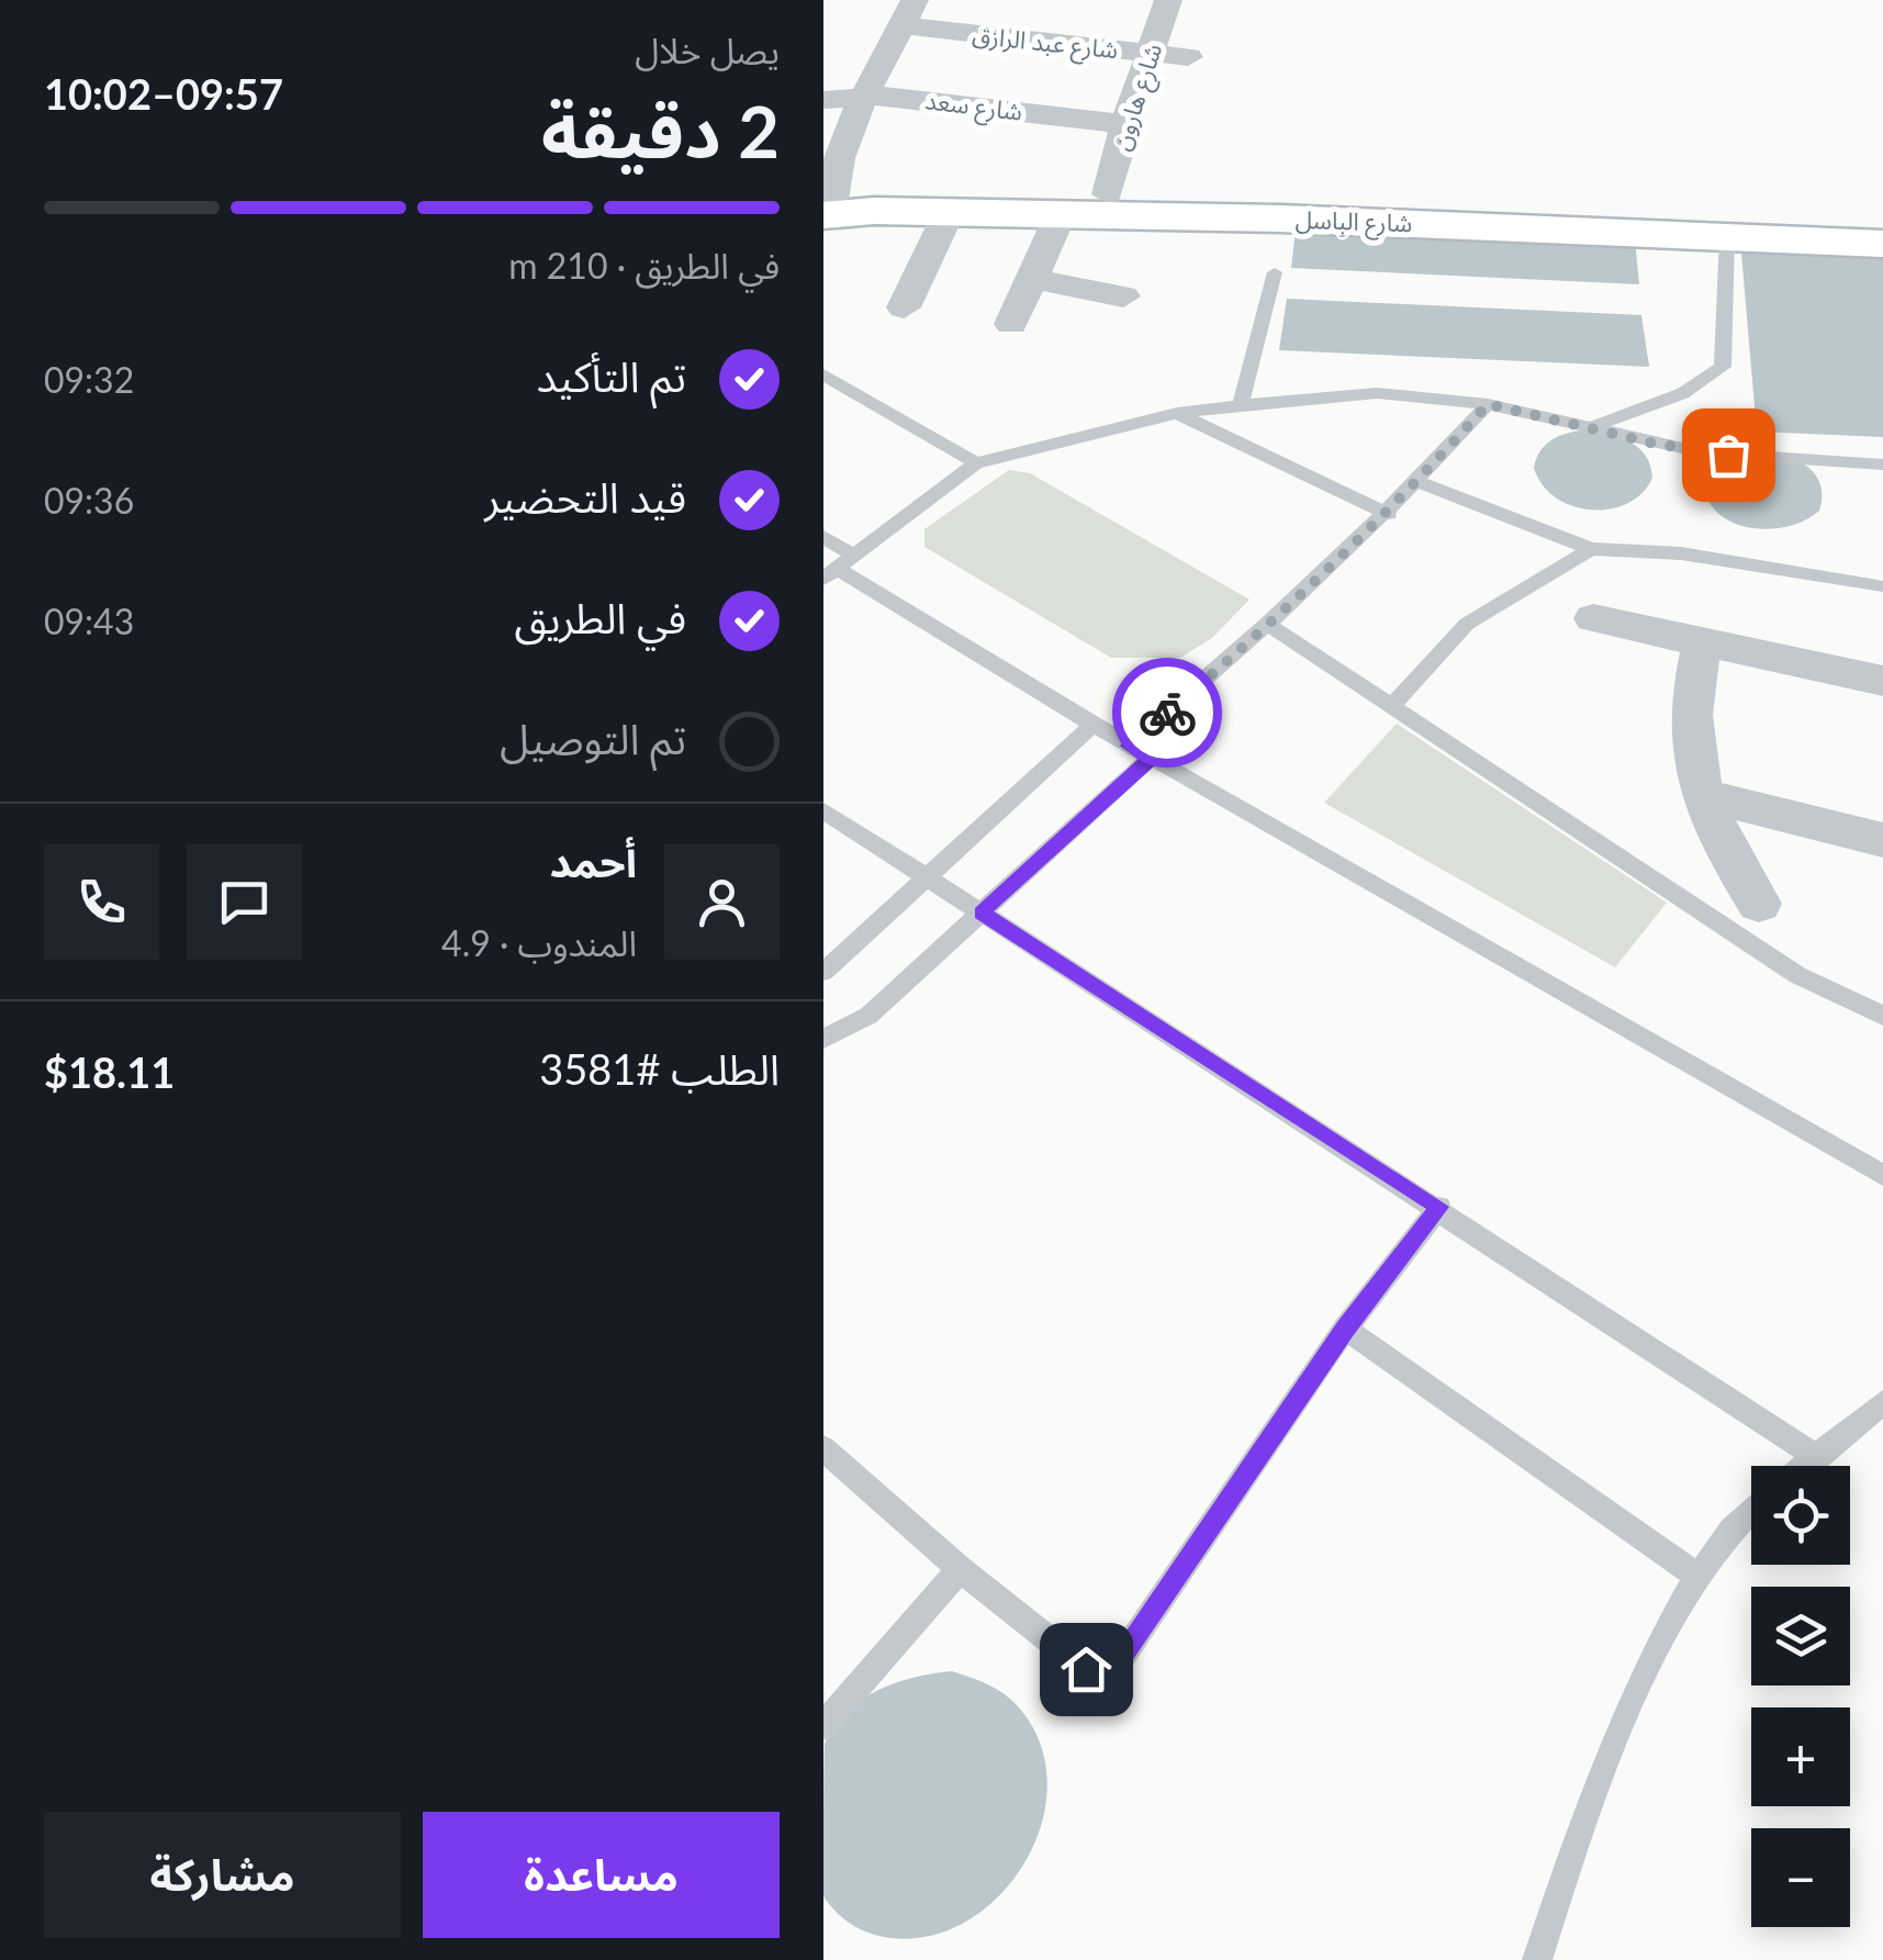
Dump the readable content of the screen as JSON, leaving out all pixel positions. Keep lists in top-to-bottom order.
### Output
{
  "streets": {
    "main road": ["شارع الباسل"],
    "street": ["شارع عبد الرازق", "شارع هارون", "شارع سعد"]
  },
  "crossings": [
    ["شارع عبد الرازق", "شارع هارون"],
    ["شارع هارون", "شارع سعد"],
    ["شارع هارون", "شارع الباسل"]
  ],
  "page": {
    "heading": ["2 دقيقة", "يصل خلال", "09:57–10:02"],
    "panel": [
      "أحمد",
      "المندوب · 4.9",
      "الطلب #3581",
      "$18.11"
    ],
    "bar": "في الطريق · 210 m",
    "list": [
      ["تم التأكيد", "09:32"],
      ["قيد التحضير", "09:36"],
      ["في الطريق", "09:43"],
      "تم التوصيل"
    ],
    "map_buttons": ["+", "−"],
    "buttons": ["مساعدة", "مشاركة"]
  }
}
